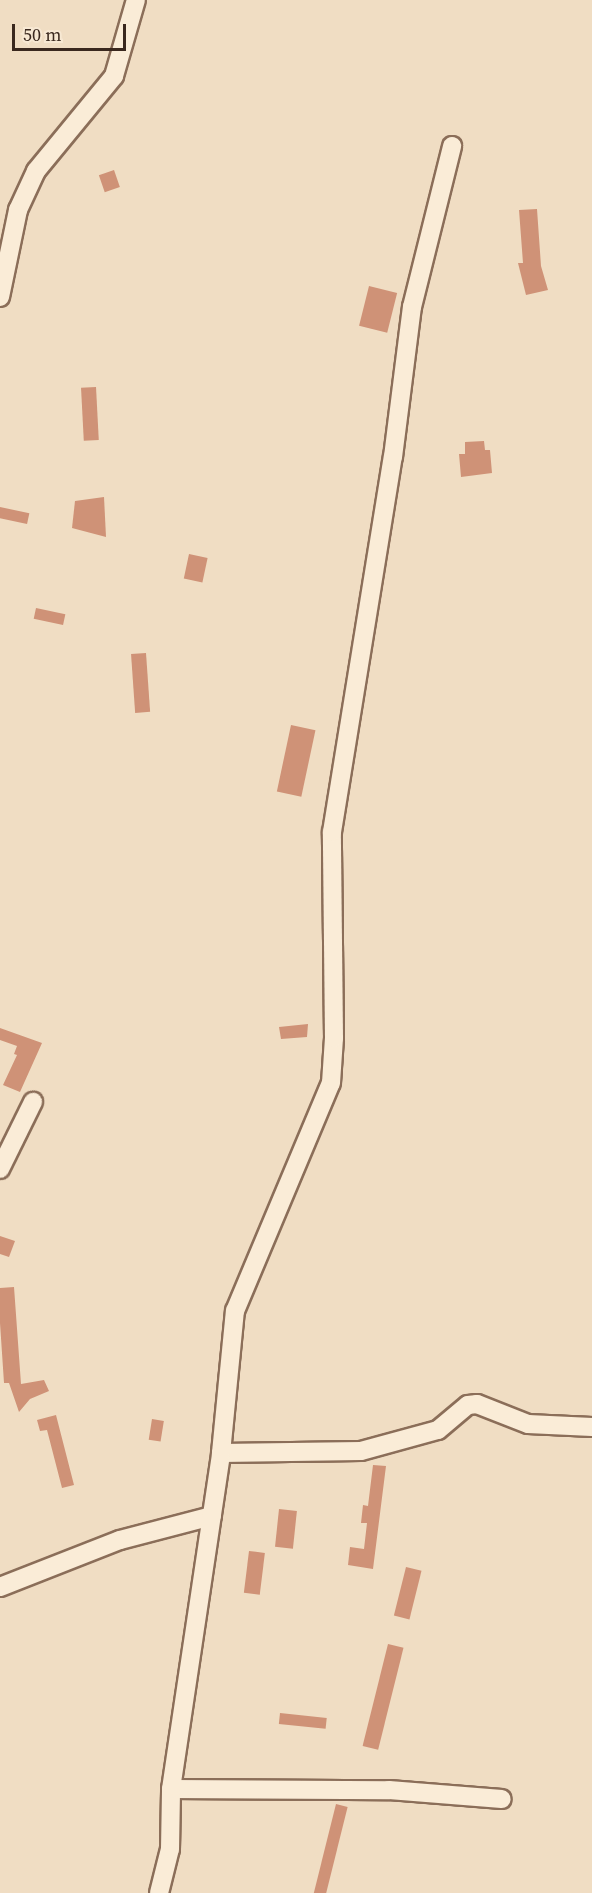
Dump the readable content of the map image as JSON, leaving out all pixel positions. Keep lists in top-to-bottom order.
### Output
{
  "scale_bar": "50 m"
}
